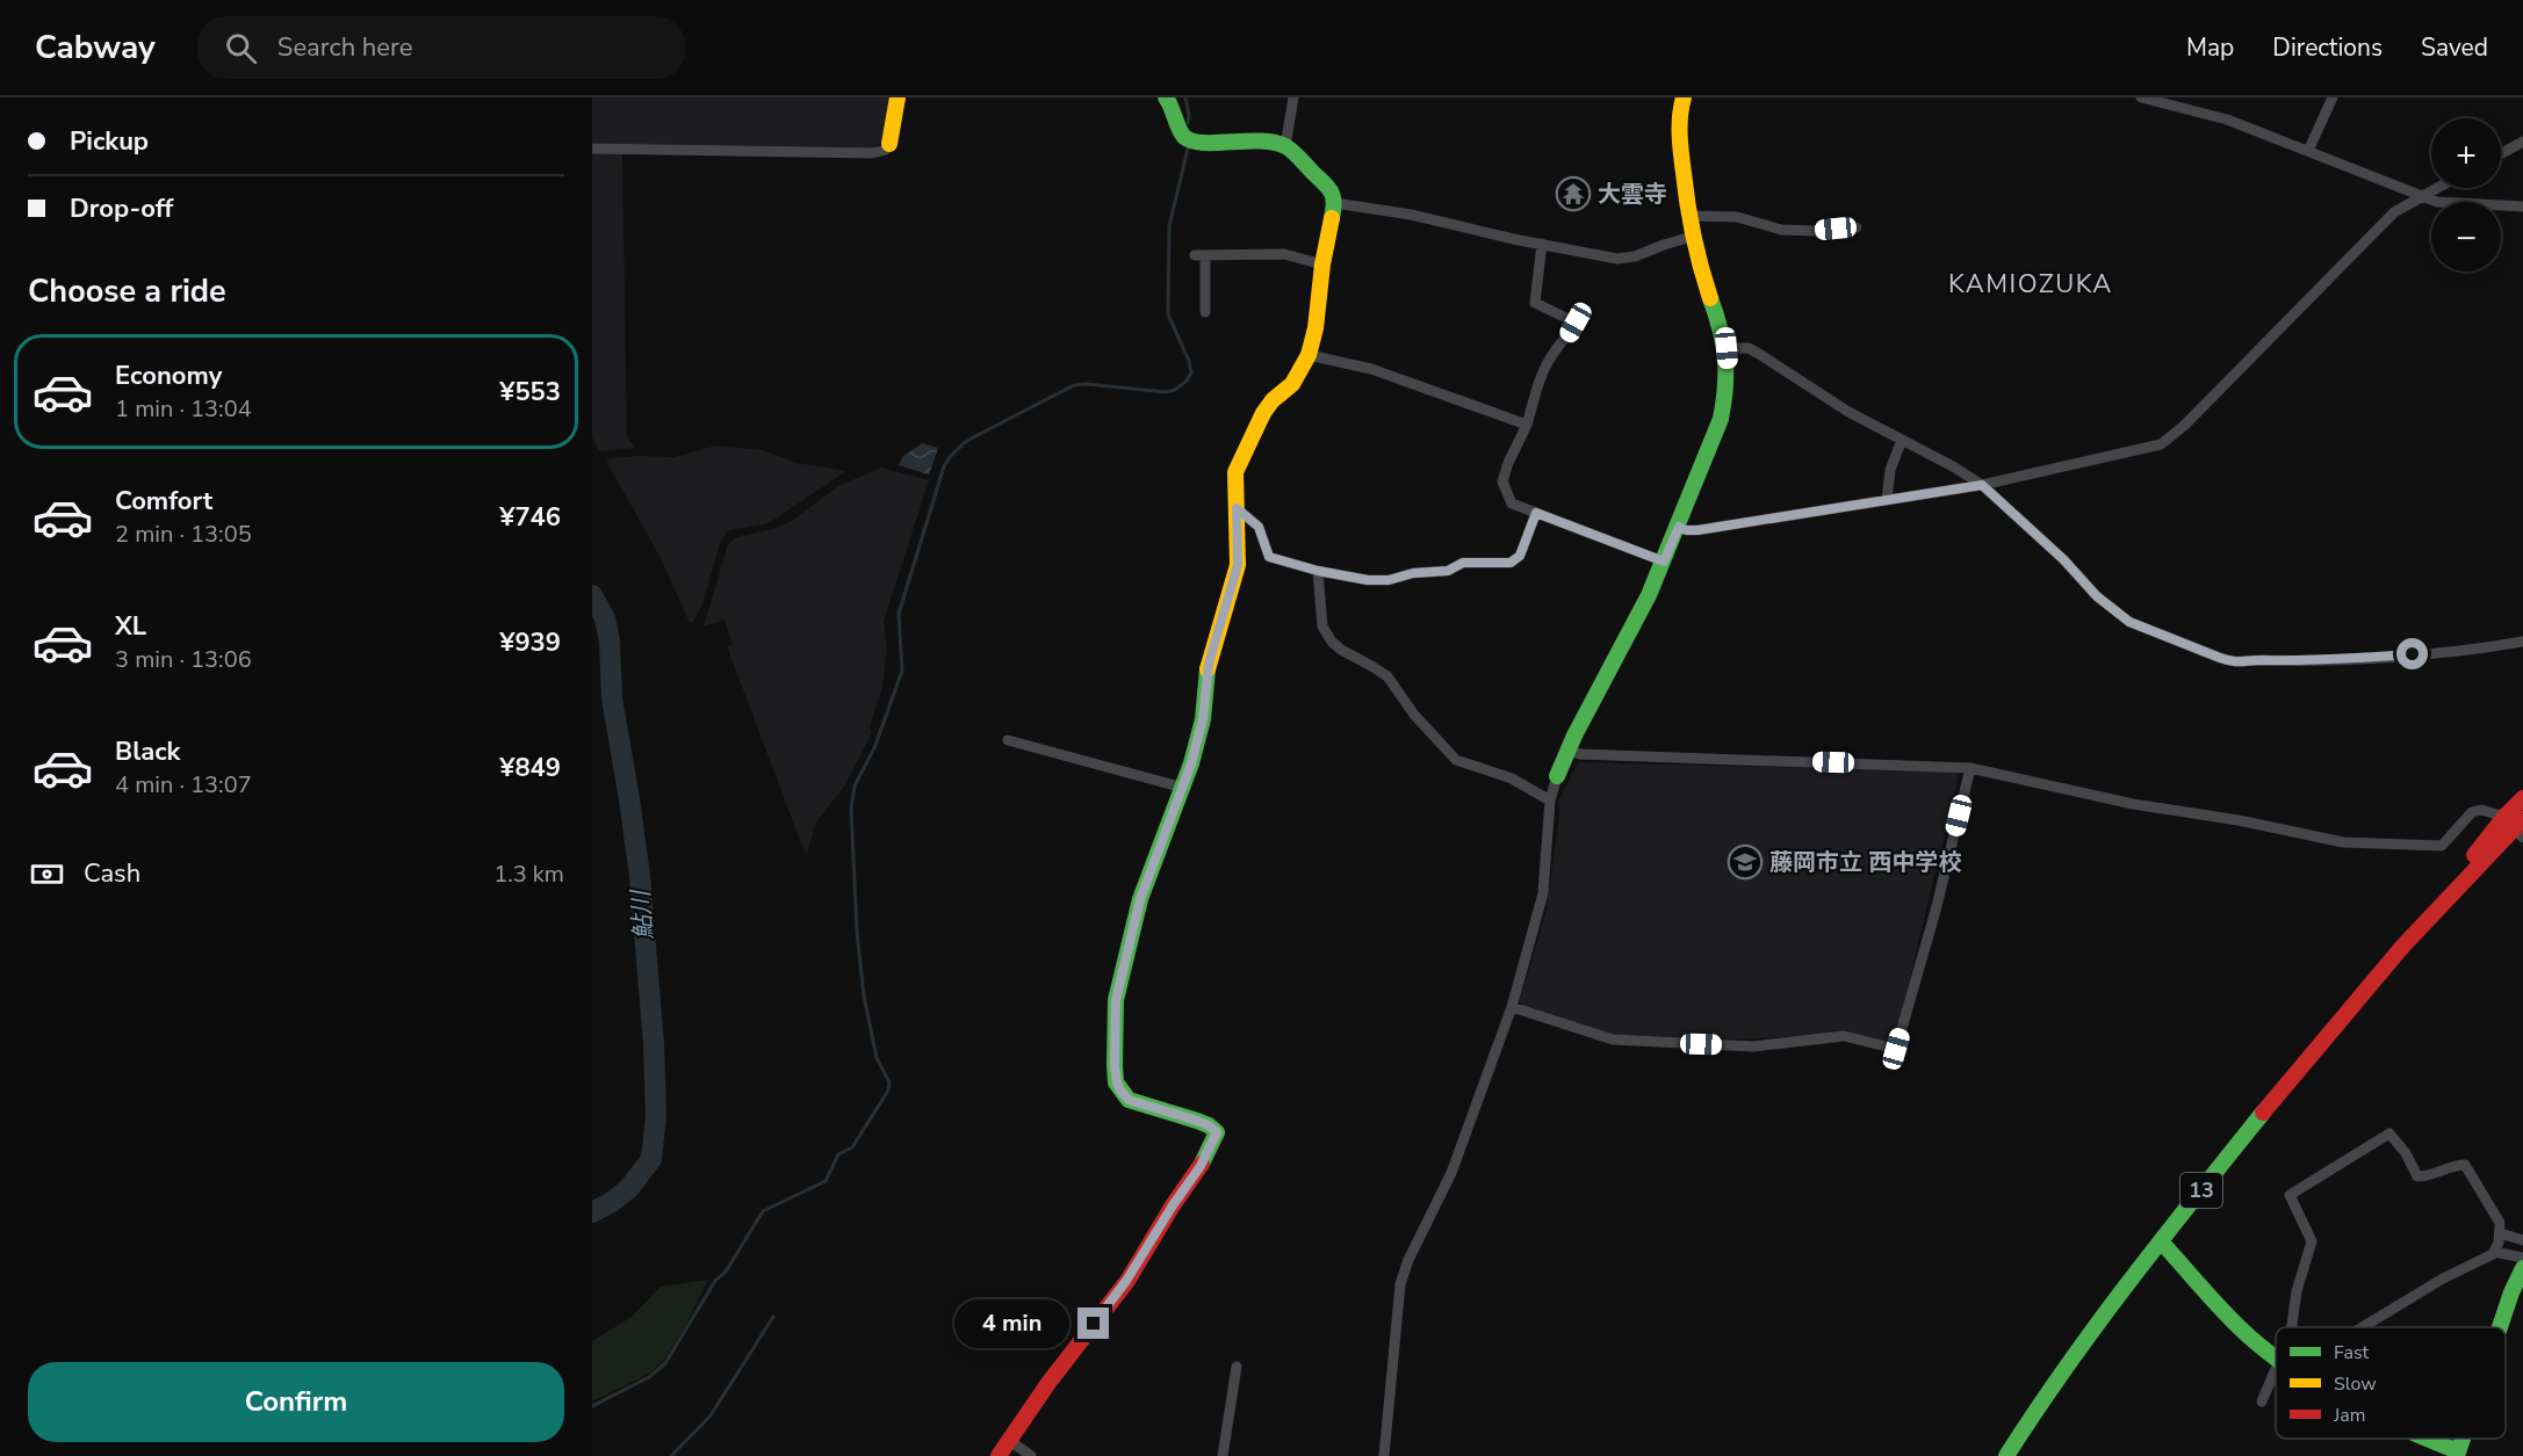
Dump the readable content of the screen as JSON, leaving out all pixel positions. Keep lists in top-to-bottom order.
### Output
{
  "streets": {
    "street": ["13"]
  },
  "districts": ["KAMIOZUKA"],
  "water": ["鮎川"],
  "places": {
    "temple": ["大雲寺"],
    "school or university": ["藤岡市立 西中学校"]
  },
  "legend": ["Fast", "Slow", "Jam"],
  "page": {
    "header": "Cabway",
    "search": "Search here",
    "nav": ["Map", "Directions", "Saved"],
    "banner": ["Pickup", "Drop-off"],
    "map_buttons": ["+", "−"],
    "heading": "Choose a ride",
    "list": [
      {
        "name": "Economy",
        "note": "1 min · 13:04",
        "value": "¥553"
      },
      {
        "name": "Comfort",
        "note": "2 min · 13:05",
        "value": "¥746"
      },
      {
        "name": "XL",
        "note": "3 min · 13:06",
        "value": "¥939"
      },
      {
        "name": "Black",
        "note": "4 min · 13:07",
        "value": "¥849"
      }
    ],
    "pay": ["Cash", "1.3 km"],
    "bubble": "4 min",
    "buttons": "Confirm"
  }
}
